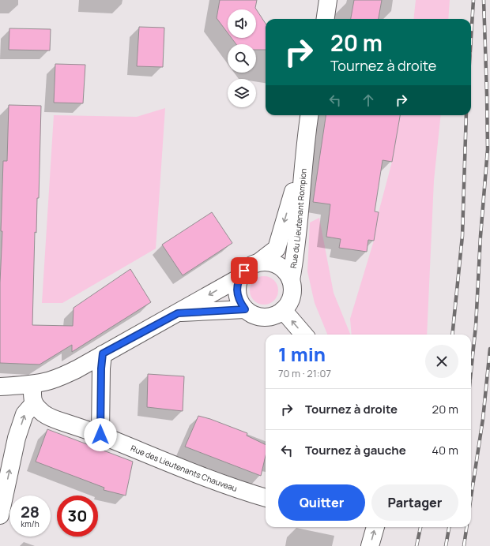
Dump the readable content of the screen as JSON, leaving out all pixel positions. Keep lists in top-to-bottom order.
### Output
{
  "streets": {
    "street": ["Rue du Lieutenant Rompion", "Rue des Lieutenants Chauveau"]
  },
  "page": {
    "turn": ["20 m", "Tournez à droite"],
    "heading": ["1 min", "70 m · 21:07"],
    "list": [
      {
        "name": "Tournez à droite",
        "value": "20 m"
      },
      {
        "name": "Tournez à gauche",
        "value": "40 m"
      }
    ],
    "buttons": ["Quitter", "Partager"],
    "speed": "28 km/h",
    "limit": "30"
  }
}
